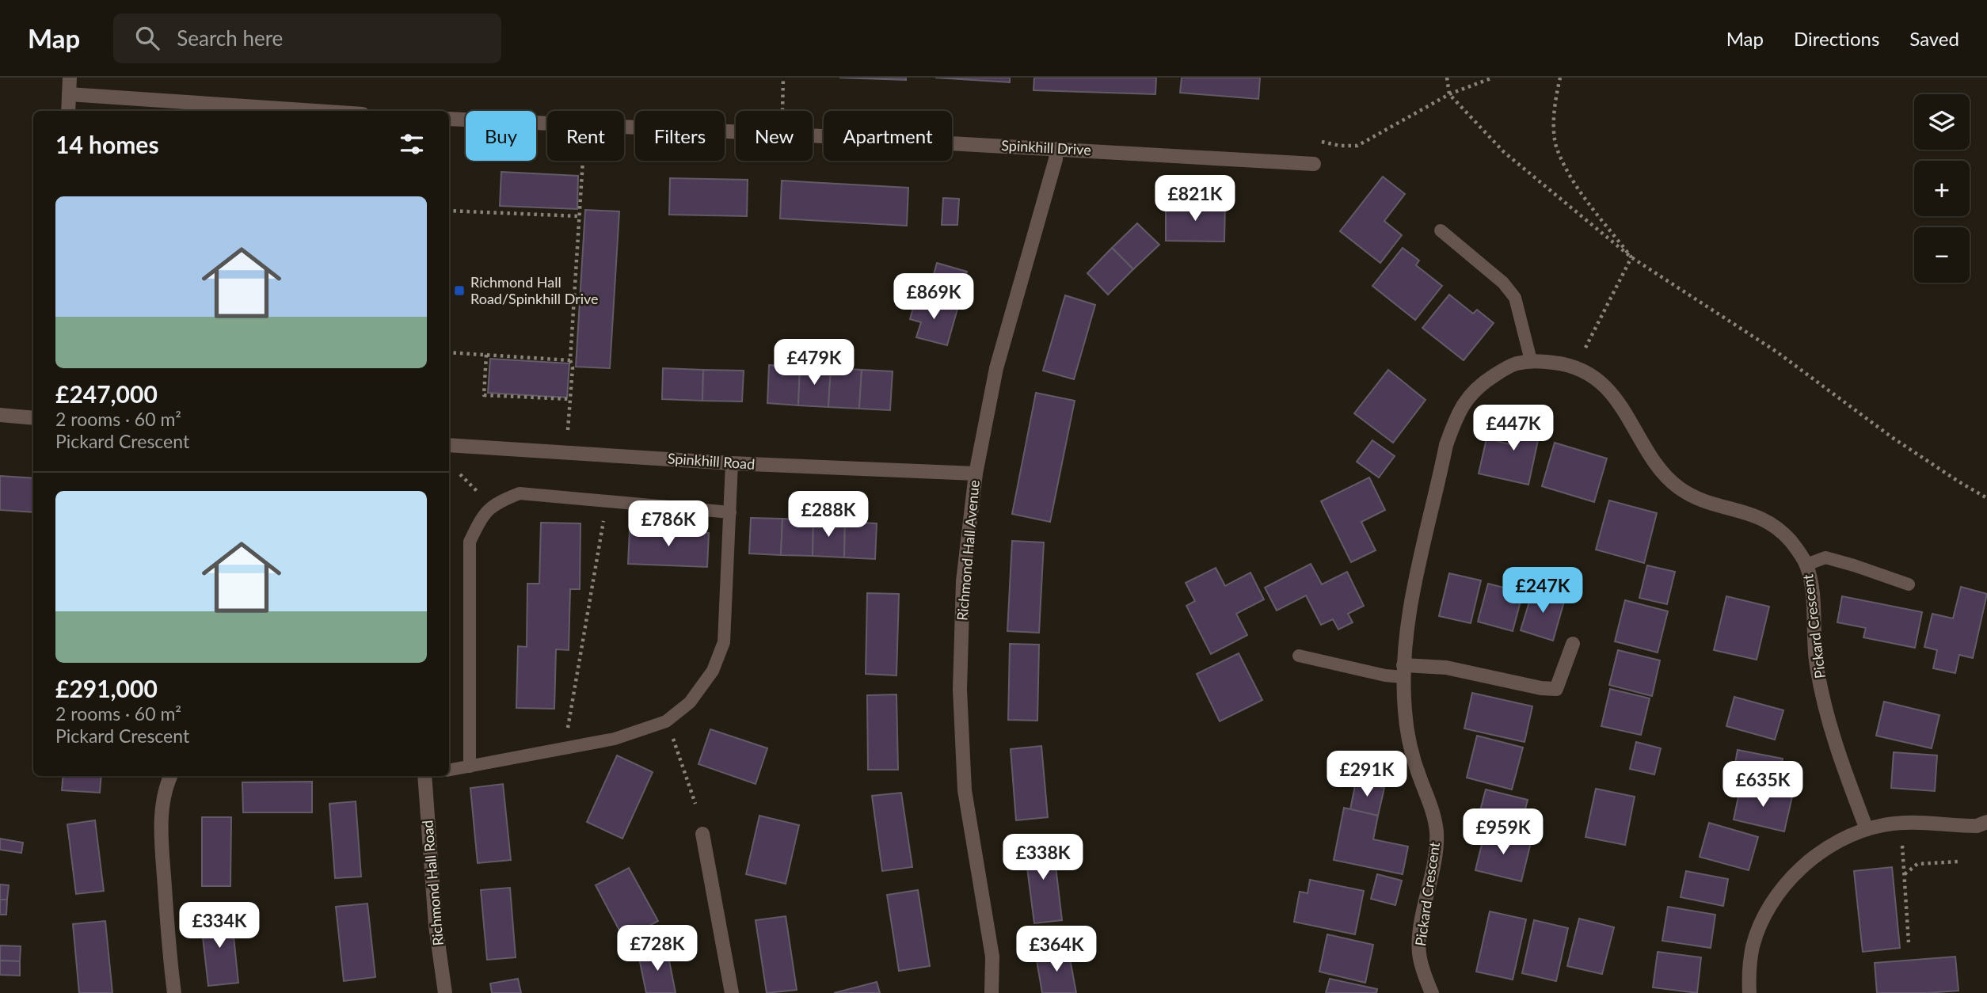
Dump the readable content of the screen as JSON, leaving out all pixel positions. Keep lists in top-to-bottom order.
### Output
{
  "streets": {
    "street": [
      "Spinkhill Drive",
      "Spinkhill Road",
      "Richmond Hall Avenue",
      "Pickard Crescent",
      "Richmond Hall Road"
    ]
  },
  "crossings": [
    ["Spinkhill Drive", "Richmond Hall Avenue"],
    ["Spinkhill Road", "Richmond Hall Avenue"]
  ],
  "places": {
    "transit": ["Richmond Hall Road/Spinkhill Drive"]
  },
  "page": {
    "header": "Map",
    "search": "Search here",
    "nav": ["Map", "Directions", "Saved"],
    "map_buttons": ["+", "−"],
    "chip": [
      "Buy",
      "Rent",
      "Filters",
      "New",
      "Apartment"
    ],
    "heading": "14 homes",
    "price": [
      "£821K",
      "£869K",
      "£479K",
      "£447K",
      "£288K",
      "£786K",
      "£247K",
      "£291K",
      "£635K",
      "£959K",
      "£338K",
      "£334K",
      "£728K",
      "£364K"
    ],
    "list": [
      {
        "name": "£247,000",
        "note": "2 rooms · 60 m² · Pickard Crescent"
      },
      {
        "name": "£291,000",
        "note": "2 rooms · 60 m² · Pickard Crescent"
      }
    ]
  }
}
